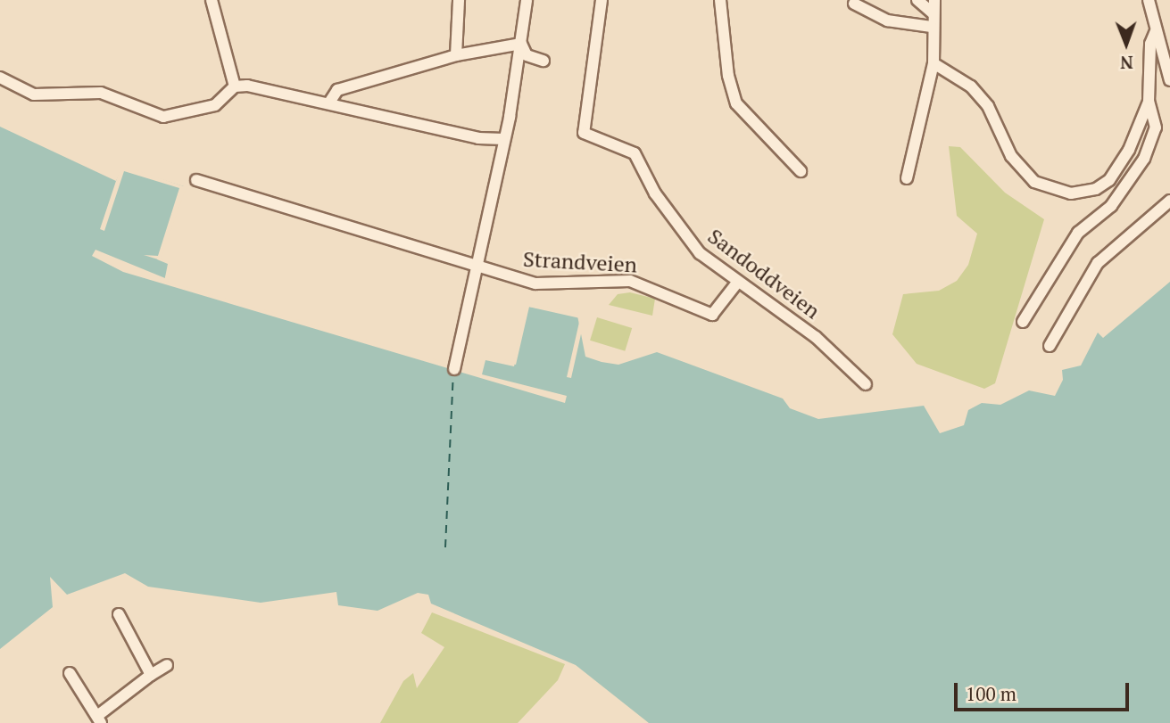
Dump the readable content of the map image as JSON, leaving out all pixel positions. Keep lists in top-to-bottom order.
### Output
{
  "streets": {
    "street": ["Strandveien", "Sandoddveien"]
  },
  "crossings": [
    ["Strandveien", "Sandoddveien"]
  ],
  "scale_bar": "100 m",
  "north": "bottom"
}
